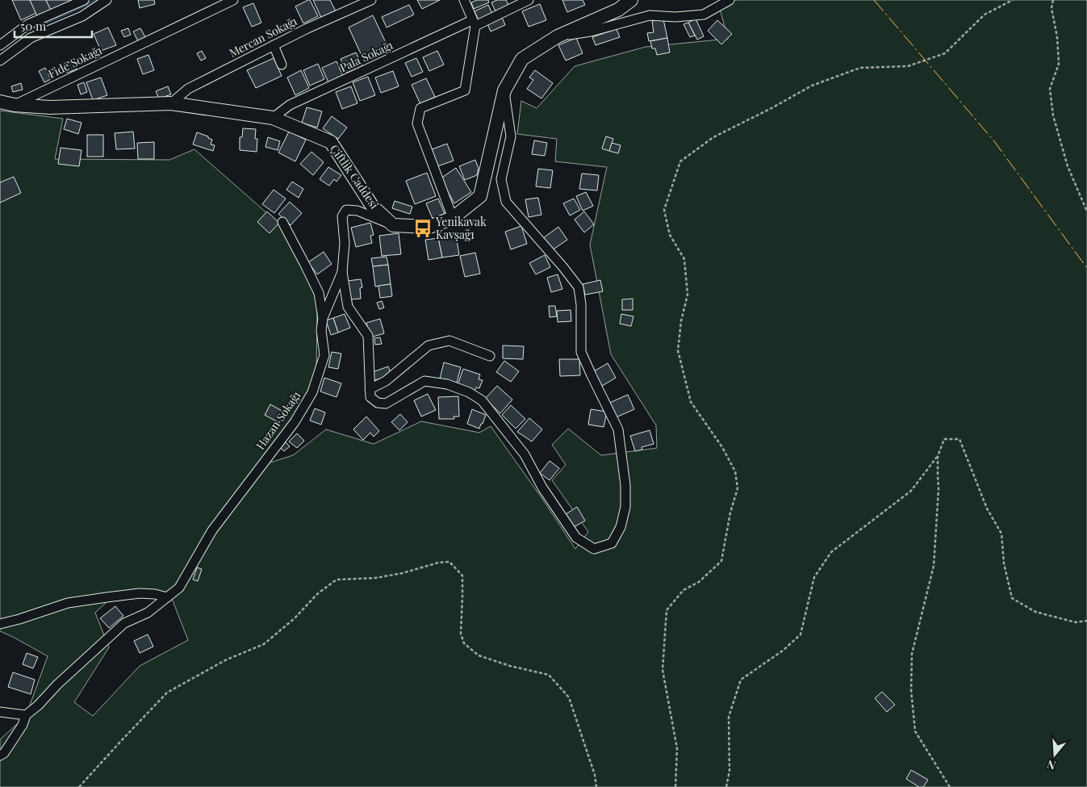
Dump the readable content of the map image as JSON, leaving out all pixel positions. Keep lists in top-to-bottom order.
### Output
{
  "streets": {
    "street": [
      "Mercan Sokağı",
      "Pala Sokağı",
      "Fide Sokağı",
      "Çiftlik Caddesi",
      "Hazan Sokağı"
    ]
  },
  "crossings": [
    ["Mercan Sokağı", "Çiftlik Caddesi"],
    ["Pala Sokağı", "Çiftlik Caddesi"],
    ["Fide Sokağı", "Çiftlik Caddesi"],
    ["Çiftlik Caddesi", "Hazan Sokağı"]
  ],
  "places": {
    "bus stop": ["Yenikavak Kavşağı"]
  },
  "scale_bar": "50 m",
  "north": "bottom"
}
